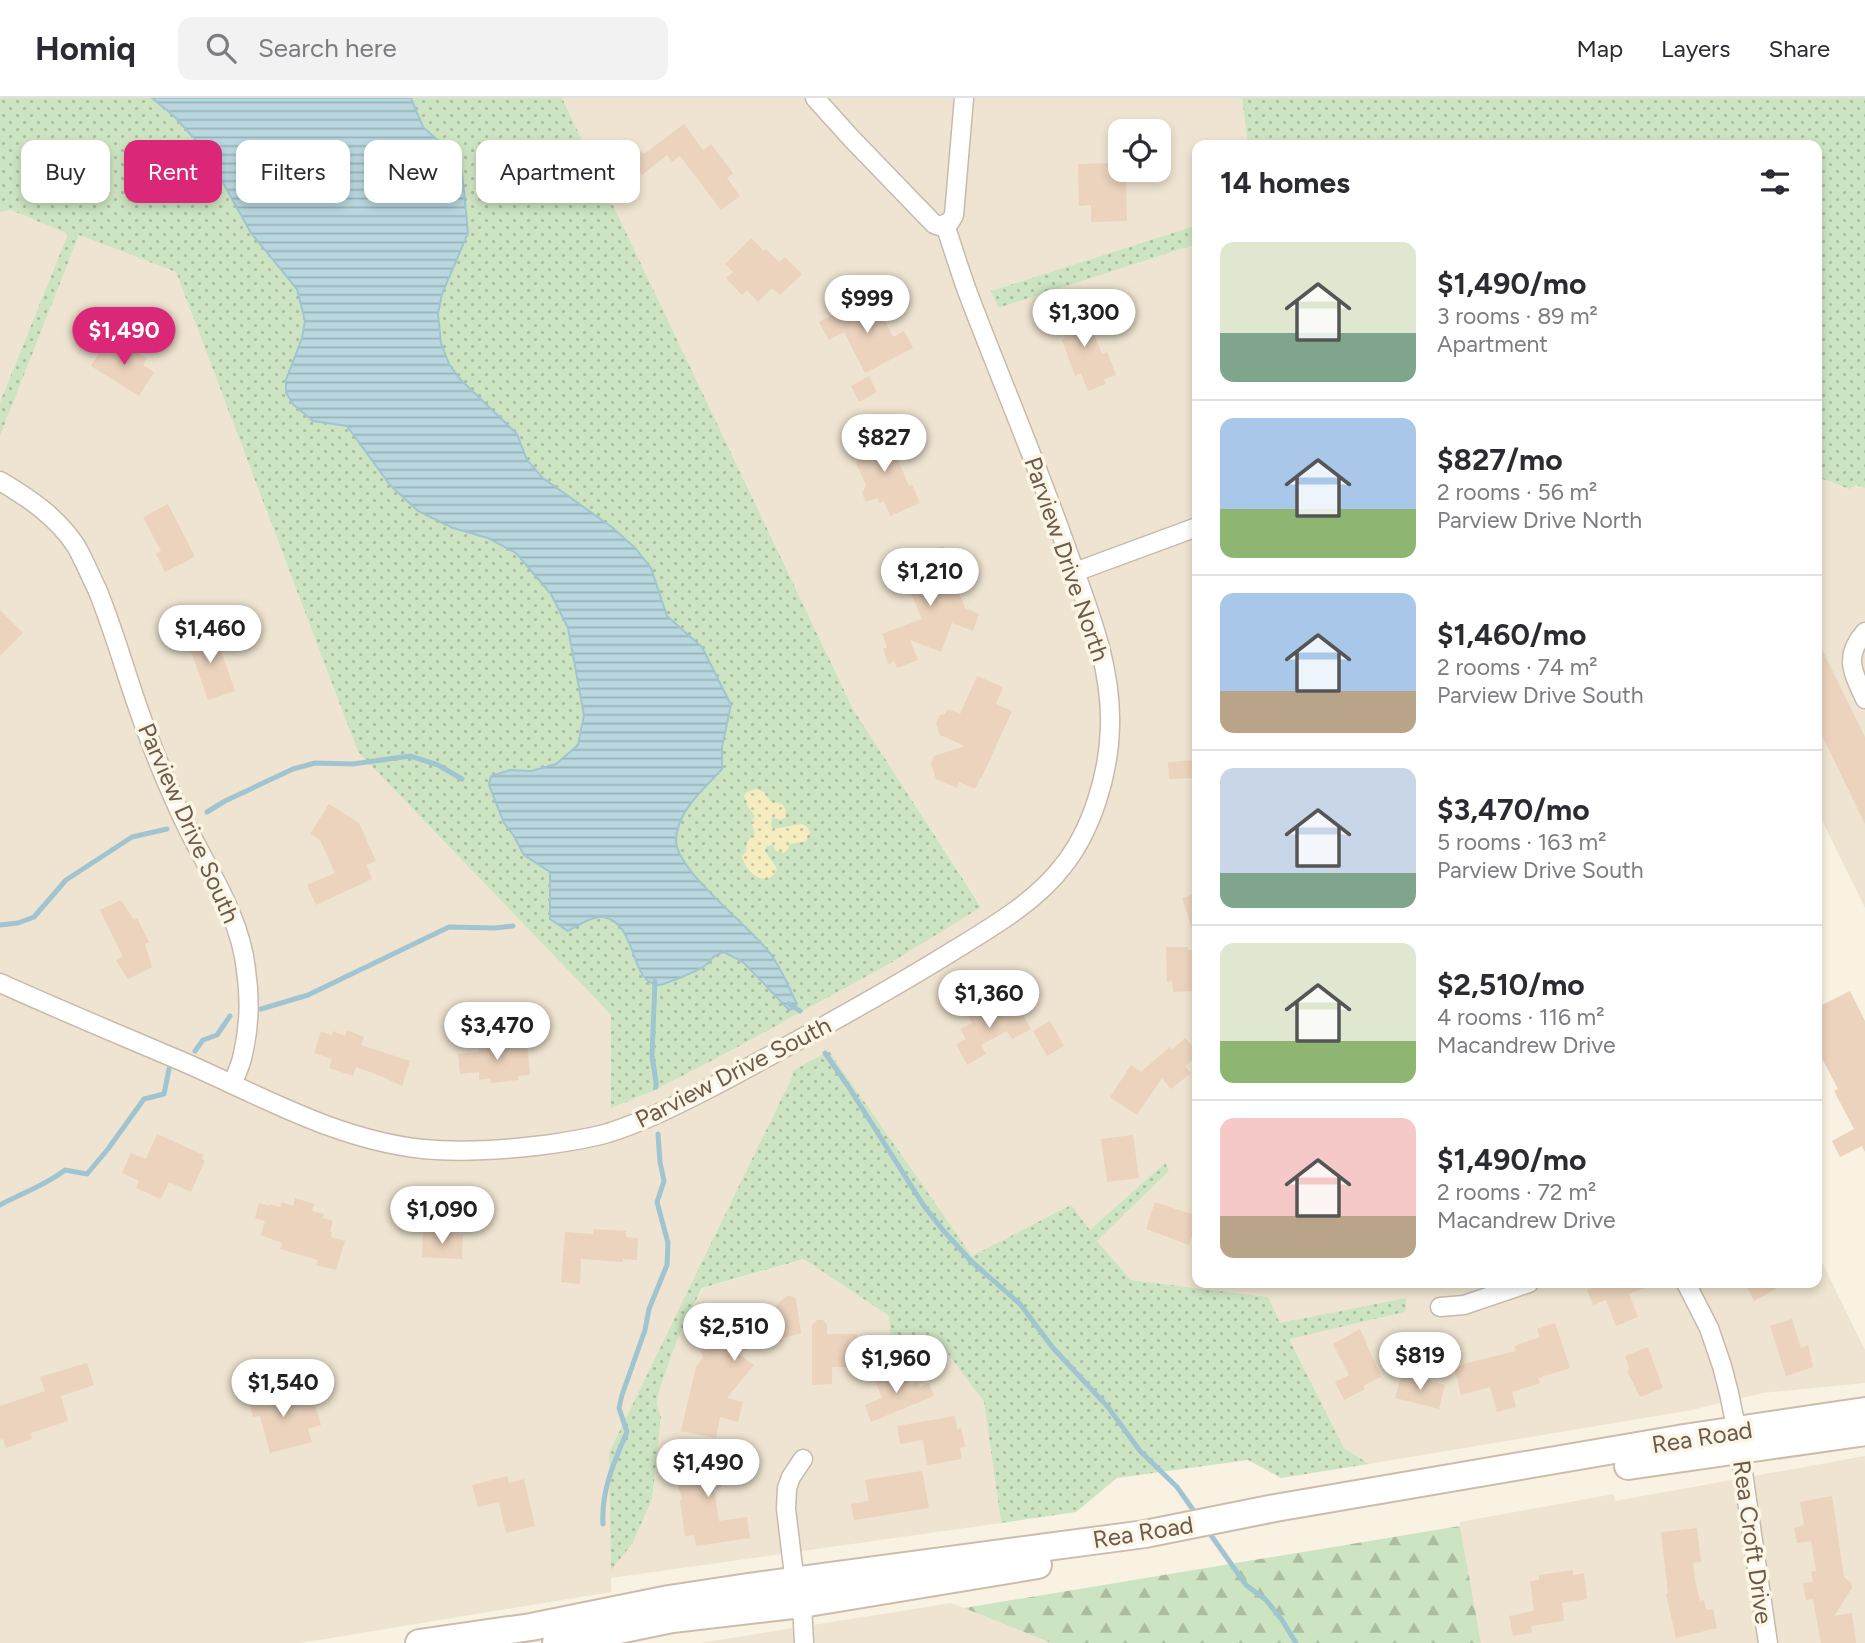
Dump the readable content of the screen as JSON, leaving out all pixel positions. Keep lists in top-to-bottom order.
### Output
{
  "streets": {
    "main road": ["Rea Road"],
    "street": ["Parview Drive North", "Parview Drive South", "Rea Croft Drive"]
  },
  "crossings": [
    ["Parview Drive North", "Parview Drive South"],
    ["Rea Road", "Rea Croft Drive"]
  ],
  "page": {
    "header": "Homiq",
    "search": "Search here",
    "nav": ["Map", "Layers", "Share"],
    "chip": [
      "Buy",
      "Rent",
      "Filters",
      "New",
      "Apartment"
    ],
    "heading": "14 homes",
    "list": [
      {
        "name": "$1,490/mo",
        "note": "3 rooms · 89 m² · Apartment"
      },
      {
        "name": "$827/mo",
        "note": "2 rooms · 56 m² · Parview Drive North"
      },
      {
        "name": "$1,460/mo",
        "note": "2 rooms · 74 m² · Parview Drive South"
      },
      {
        "name": "$3,470/mo",
        "note": "5 rooms · 163 m² · Parview Drive South"
      },
      {
        "name": "$2,510/mo",
        "note": "4 rooms · 116 m² · Macandrew Drive"
      },
      {
        "name": "$1,490/mo",
        "note": "2 rooms · 72 m² · Macandrew Drive"
      }
    ],
    "price": [
      "$999",
      "$1,300",
      "$1,490",
      "$827",
      "$1,210",
      "$1,460",
      "$1,360",
      "$3,470",
      "$1,090",
      "$2,510",
      "$819",
      "$1,960",
      "$1,540",
      "$1,490"
    ]
  }
}
